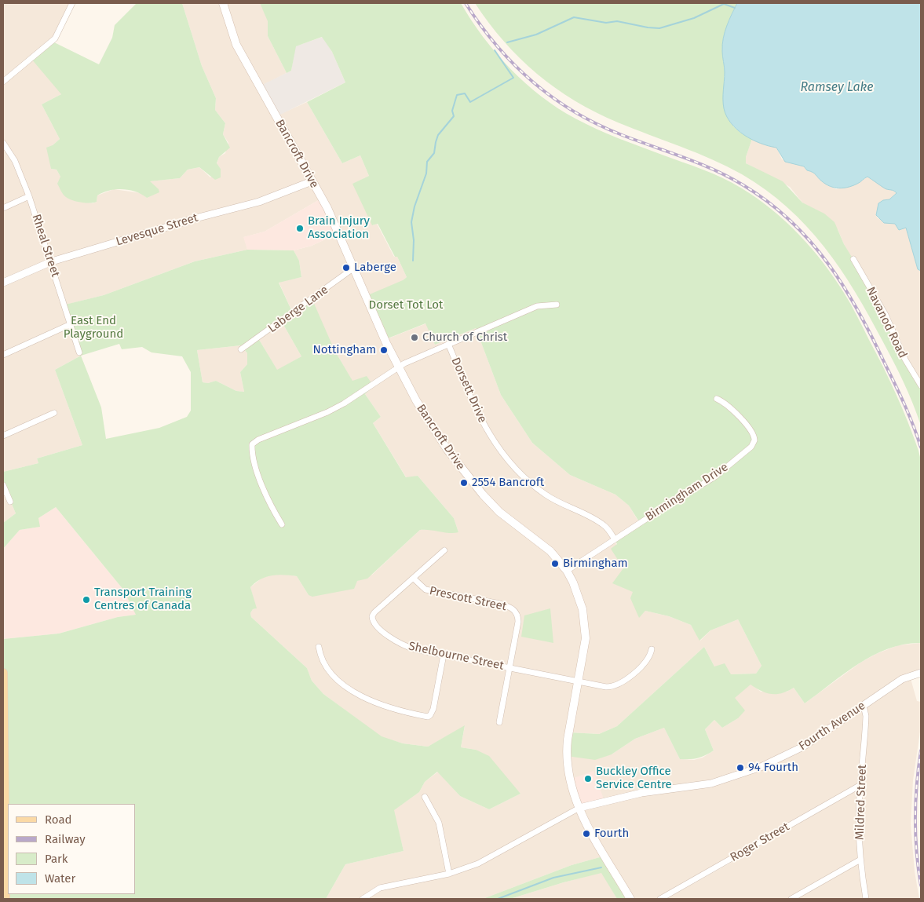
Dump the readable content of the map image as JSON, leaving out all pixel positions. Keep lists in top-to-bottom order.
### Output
{
  "streets": {
    "main road": ["Bancroft Drive"],
    "street": [
      "Levesque Street",
      "Rheal Street",
      "Laberge Lane",
      "Navanod Road",
      "Dorsett Drive",
      "Birmingham Drive",
      "Prescott Street",
      "Shelbourne Street",
      "Fourth Avenue",
      "Mildred Street",
      "Roger Street"
    ]
  },
  "crossings": [
    ["Bancroft Drive", "Levesque Street"],
    ["Bancroft Drive", "Laberge Lane"],
    ["Bancroft Drive", "Birmingham Drive"],
    ["Bancroft Drive", "Shelbourne Street"],
    ["Bancroft Drive", "Fourth Avenue"],
    ["Levesque Street", "Rheal Street"],
    ["Dorsett Drive", "Birmingham Drive"],
    ["Prescott Street", "Shelbourne Street"],
    ["Fourth Avenue", "Mildred Street"],
    ["Mildred Street", "Roger Street"]
  ],
  "water": ["Ramsey Lake"],
  "parks": ["Dorset Tot Lot", "East End Playground"],
  "places": [
    "Brain Injury Association",
    "Laberge",
    "Church of Christ",
    "Nottingham",
    "2554 Bancroft",
    "Birmingham",
    "Transport Training Centres of Canada",
    "94 Fourth",
    "Buckley Office Service Centre",
    "Fourth"
  ],
  "legend": [
    "Road",
    "Railway",
    "Park",
    "Water"
  ]
}
